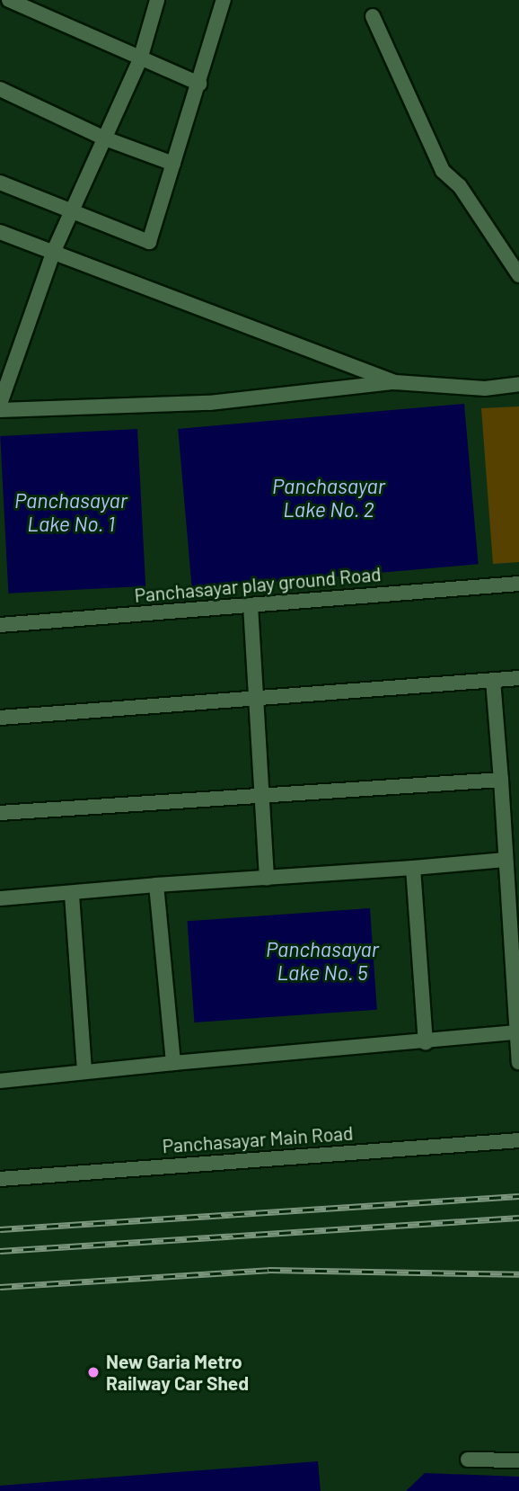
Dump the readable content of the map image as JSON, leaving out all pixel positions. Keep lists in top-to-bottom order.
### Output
{
  "streets": {
    "street": ["Panchasayar play ground Road", "Panchasayar Main Road"]
  },
  "water": ["Panchasayar Lake No. 2", "Panchasayar Lake No. 1", "Panchasayar Lake No. 5"],
  "places": ["New Garia Metro Railway Car Shed"]
}
